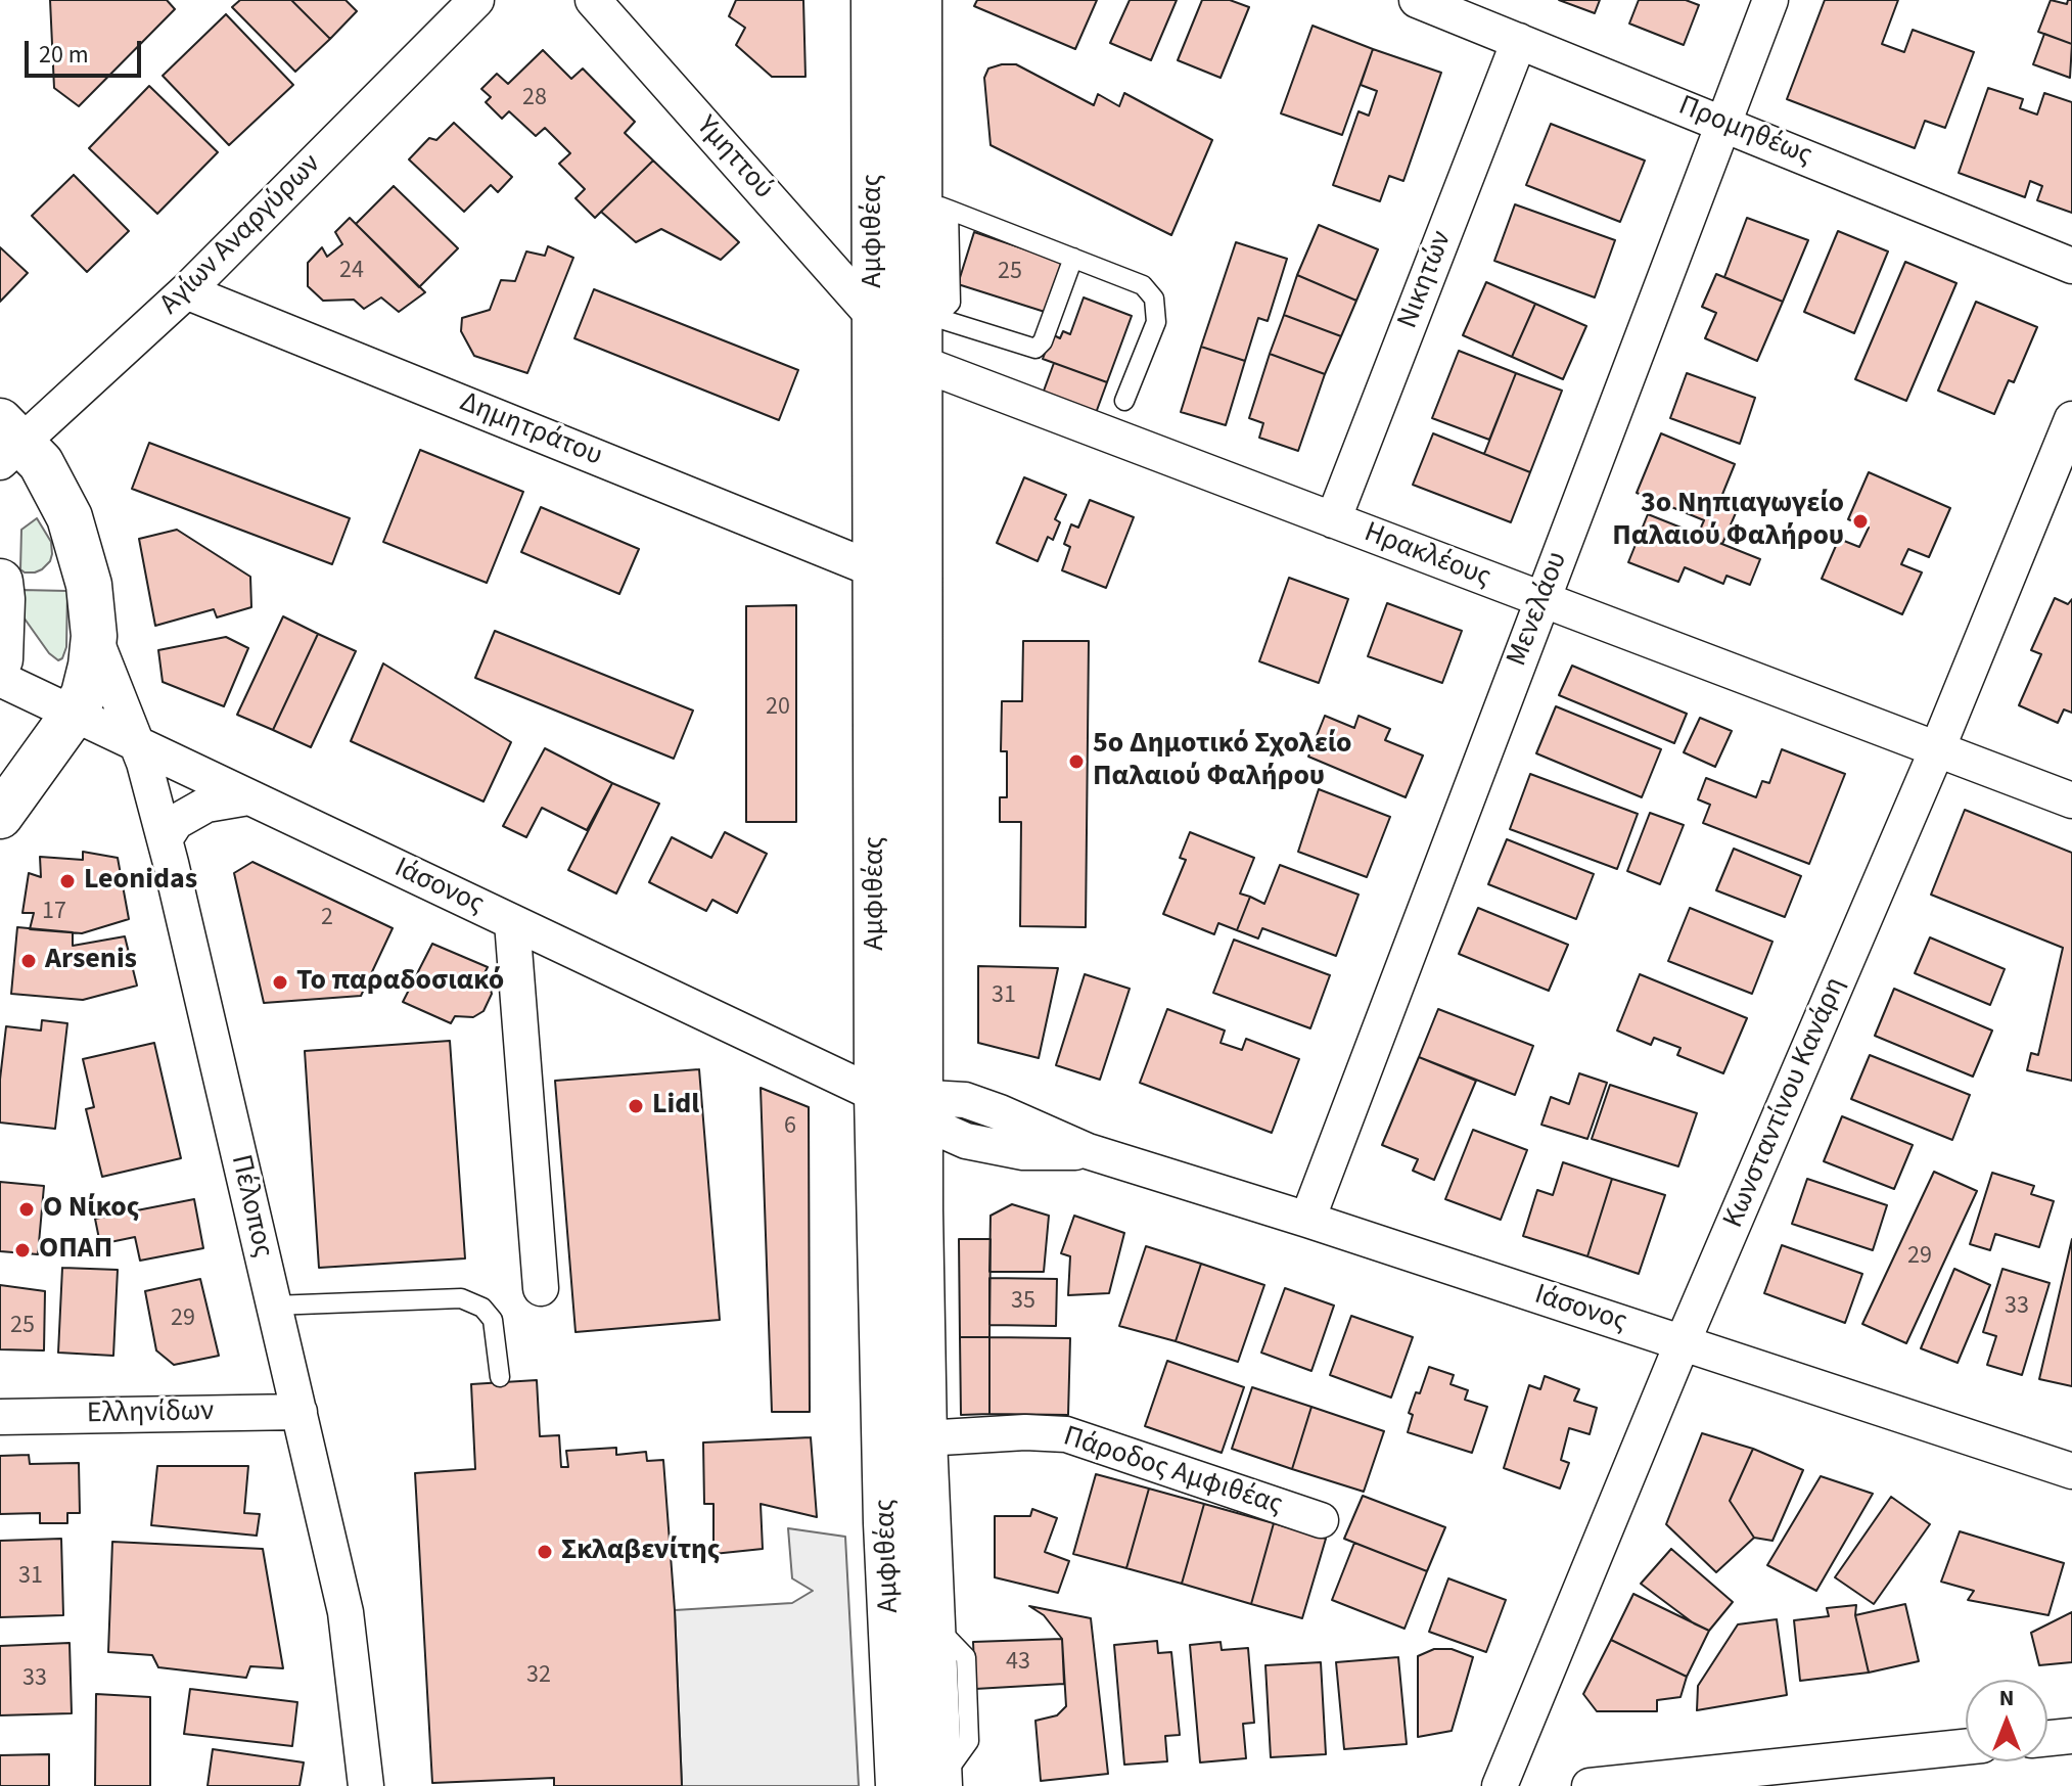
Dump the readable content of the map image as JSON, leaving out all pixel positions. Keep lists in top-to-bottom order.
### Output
{
  "streets": {
    "main road": ["Αμφιθέας"],
    "street": [
      "Προμηθέως",
      "Υμηττού",
      "Αγίων Αναργύρων",
      "Νικητών",
      "Δημητράτου",
      "Ηρακλέους",
      "Μενελάου",
      "Ιάσονος",
      "Κωνσταντίνου Κανάρη",
      "Πέλοπος",
      "Ελληνίδων",
      "Πάροδος Αμφιθέας"
    ]
  },
  "crossings": [
    ["Προμηθέως", "Νικητών"],
    ["Προμηθέως", "Μενελάου"],
    ["Υμηττού", "Αμφιθέας"],
    ["Αμφιθέας", "Δημητράτου"],
    ["Αμφιθέας", "Ηρακλέους"],
    ["Αμφιθέας", "Ιάσονος"],
    ["Αμφιθέας", "Πάροδος Αμφιθέας"],
    ["Αγίων Αναργύρων", "Δημητράτου"],
    ["Νικητών", "Ηρακλέους"],
    ["Ηρακλέους", "Μενελάου"],
    ["Ηρακλέους", "Κωνσταντίνου Κανάρη"],
    ["Μενελάου", "Ιάσονος"],
    ["Ιάσονος", "Κωνσταντίνου Κανάρη"],
    ["Ιάσονος", "Πέλοπος"],
    ["Πέλοπος", "Ελληνίδων"]
  ],
  "places": [
    "3ο Νηπιαγωγείο Παλαιού Φαλήρου",
    "5ο Δημοτικό Σχολείο Παλαιού Φαλήρου",
    "Leonidas",
    "Arsenis",
    "Το παραδοσιακό",
    "Lidl",
    "Ο Νίκος",
    "ΟΠΑΠ",
    "Σκλαβενίτης"
  ],
  "house_numbers": [
    "28",
    "24",
    "25",
    "20",
    "17",
    "2",
    "31",
    "6",
    "29",
    "35",
    "33",
    "29",
    "25",
    "31",
    "43",
    "32",
    "33"
  ],
  "scale_bar": "20 m",
  "north": "top"
}
